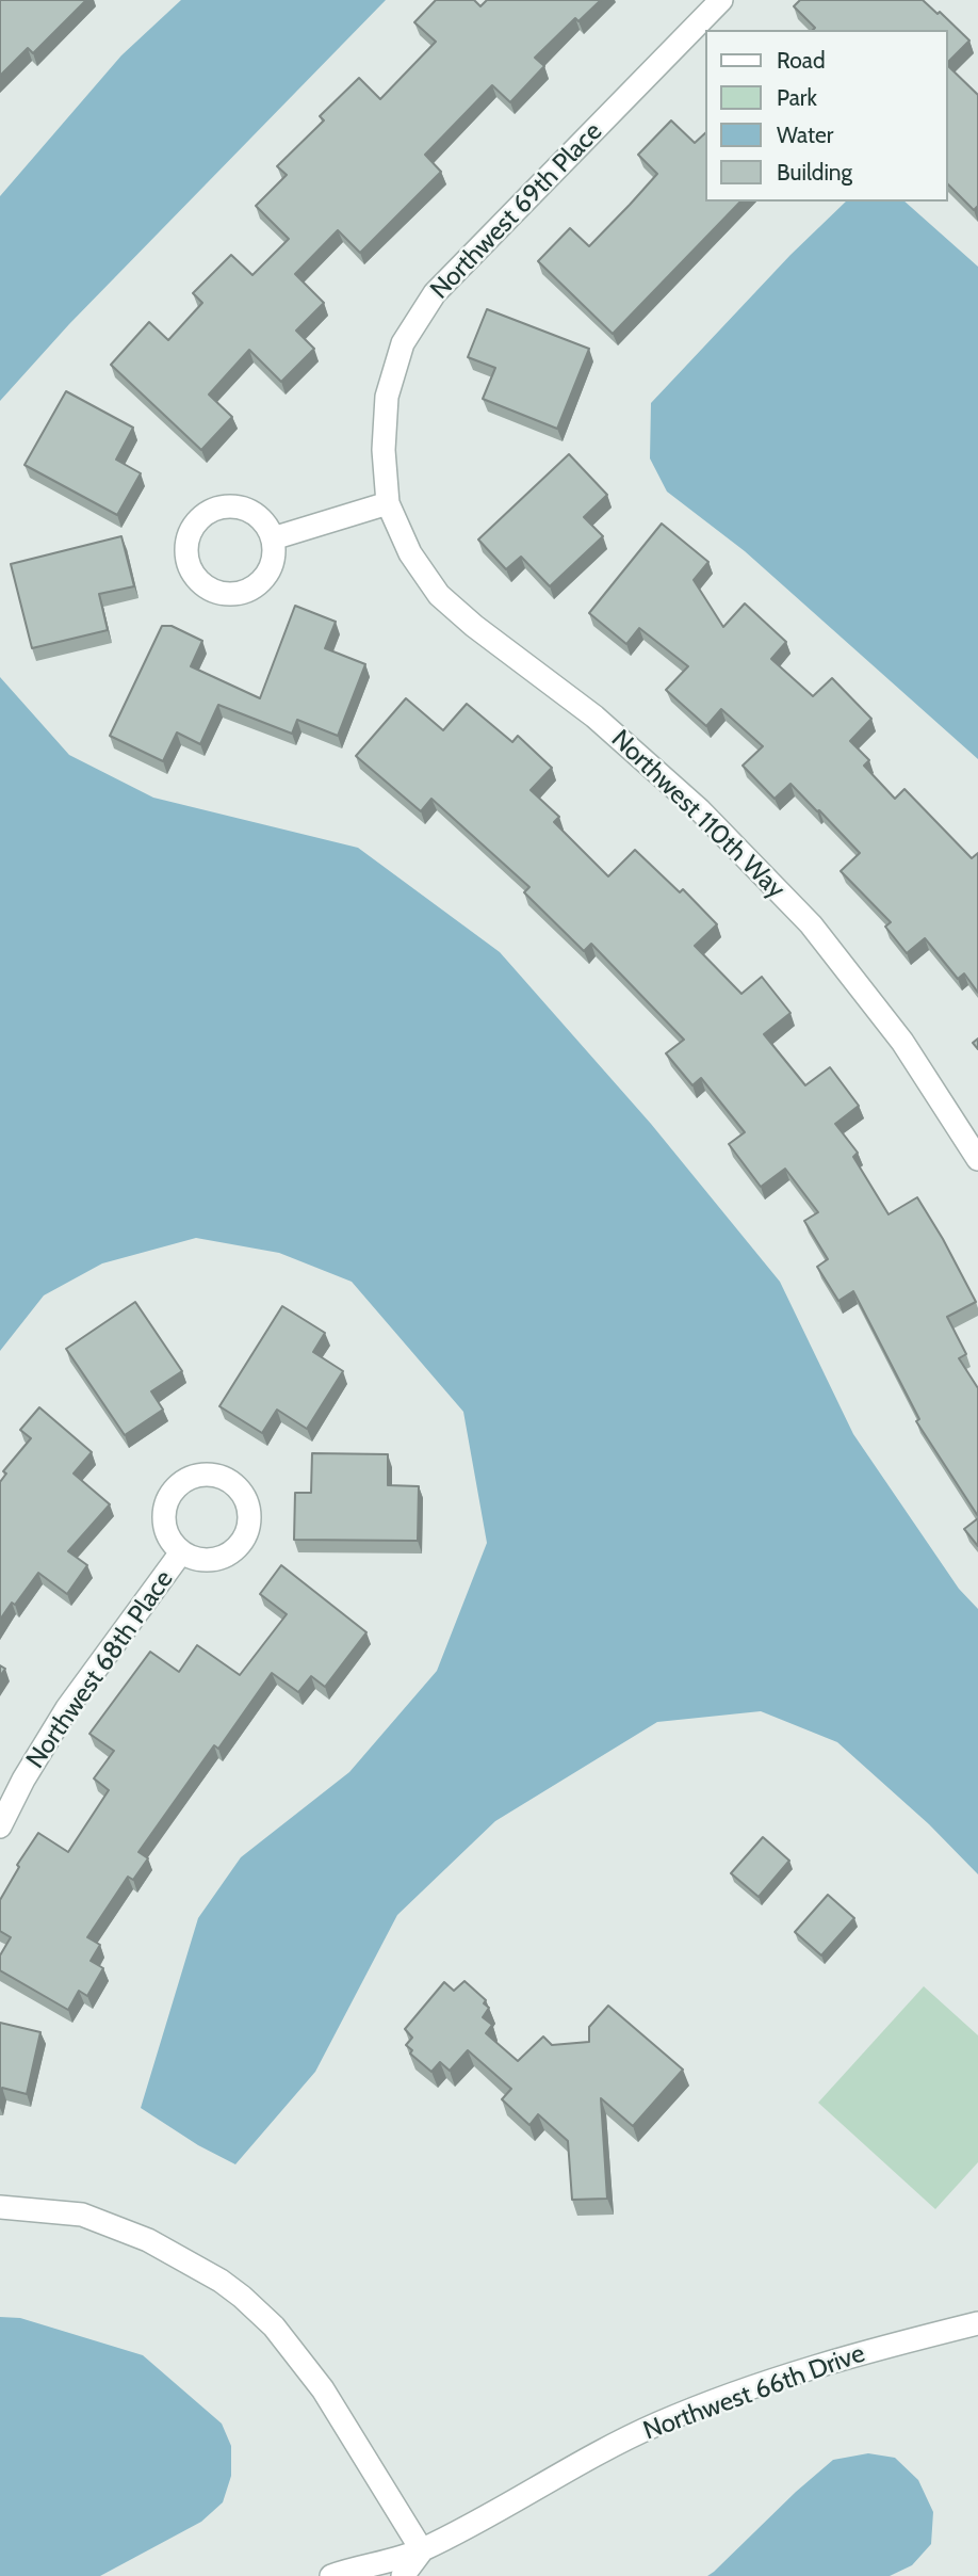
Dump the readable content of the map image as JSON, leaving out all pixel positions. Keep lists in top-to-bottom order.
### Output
{
  "streets": {
    "street": [
      "Northwest 69th Place",
      "Northwest 110th Way",
      "Northwest 68th Place",
      "Northwest 66th Drive"
    ]
  },
  "crossings": [
    ["Northwest 69th Place", "Northwest 110th Way"]
  ],
  "legend": [
    "Road",
    "Park",
    "Water",
    "Building"
  ]
}
